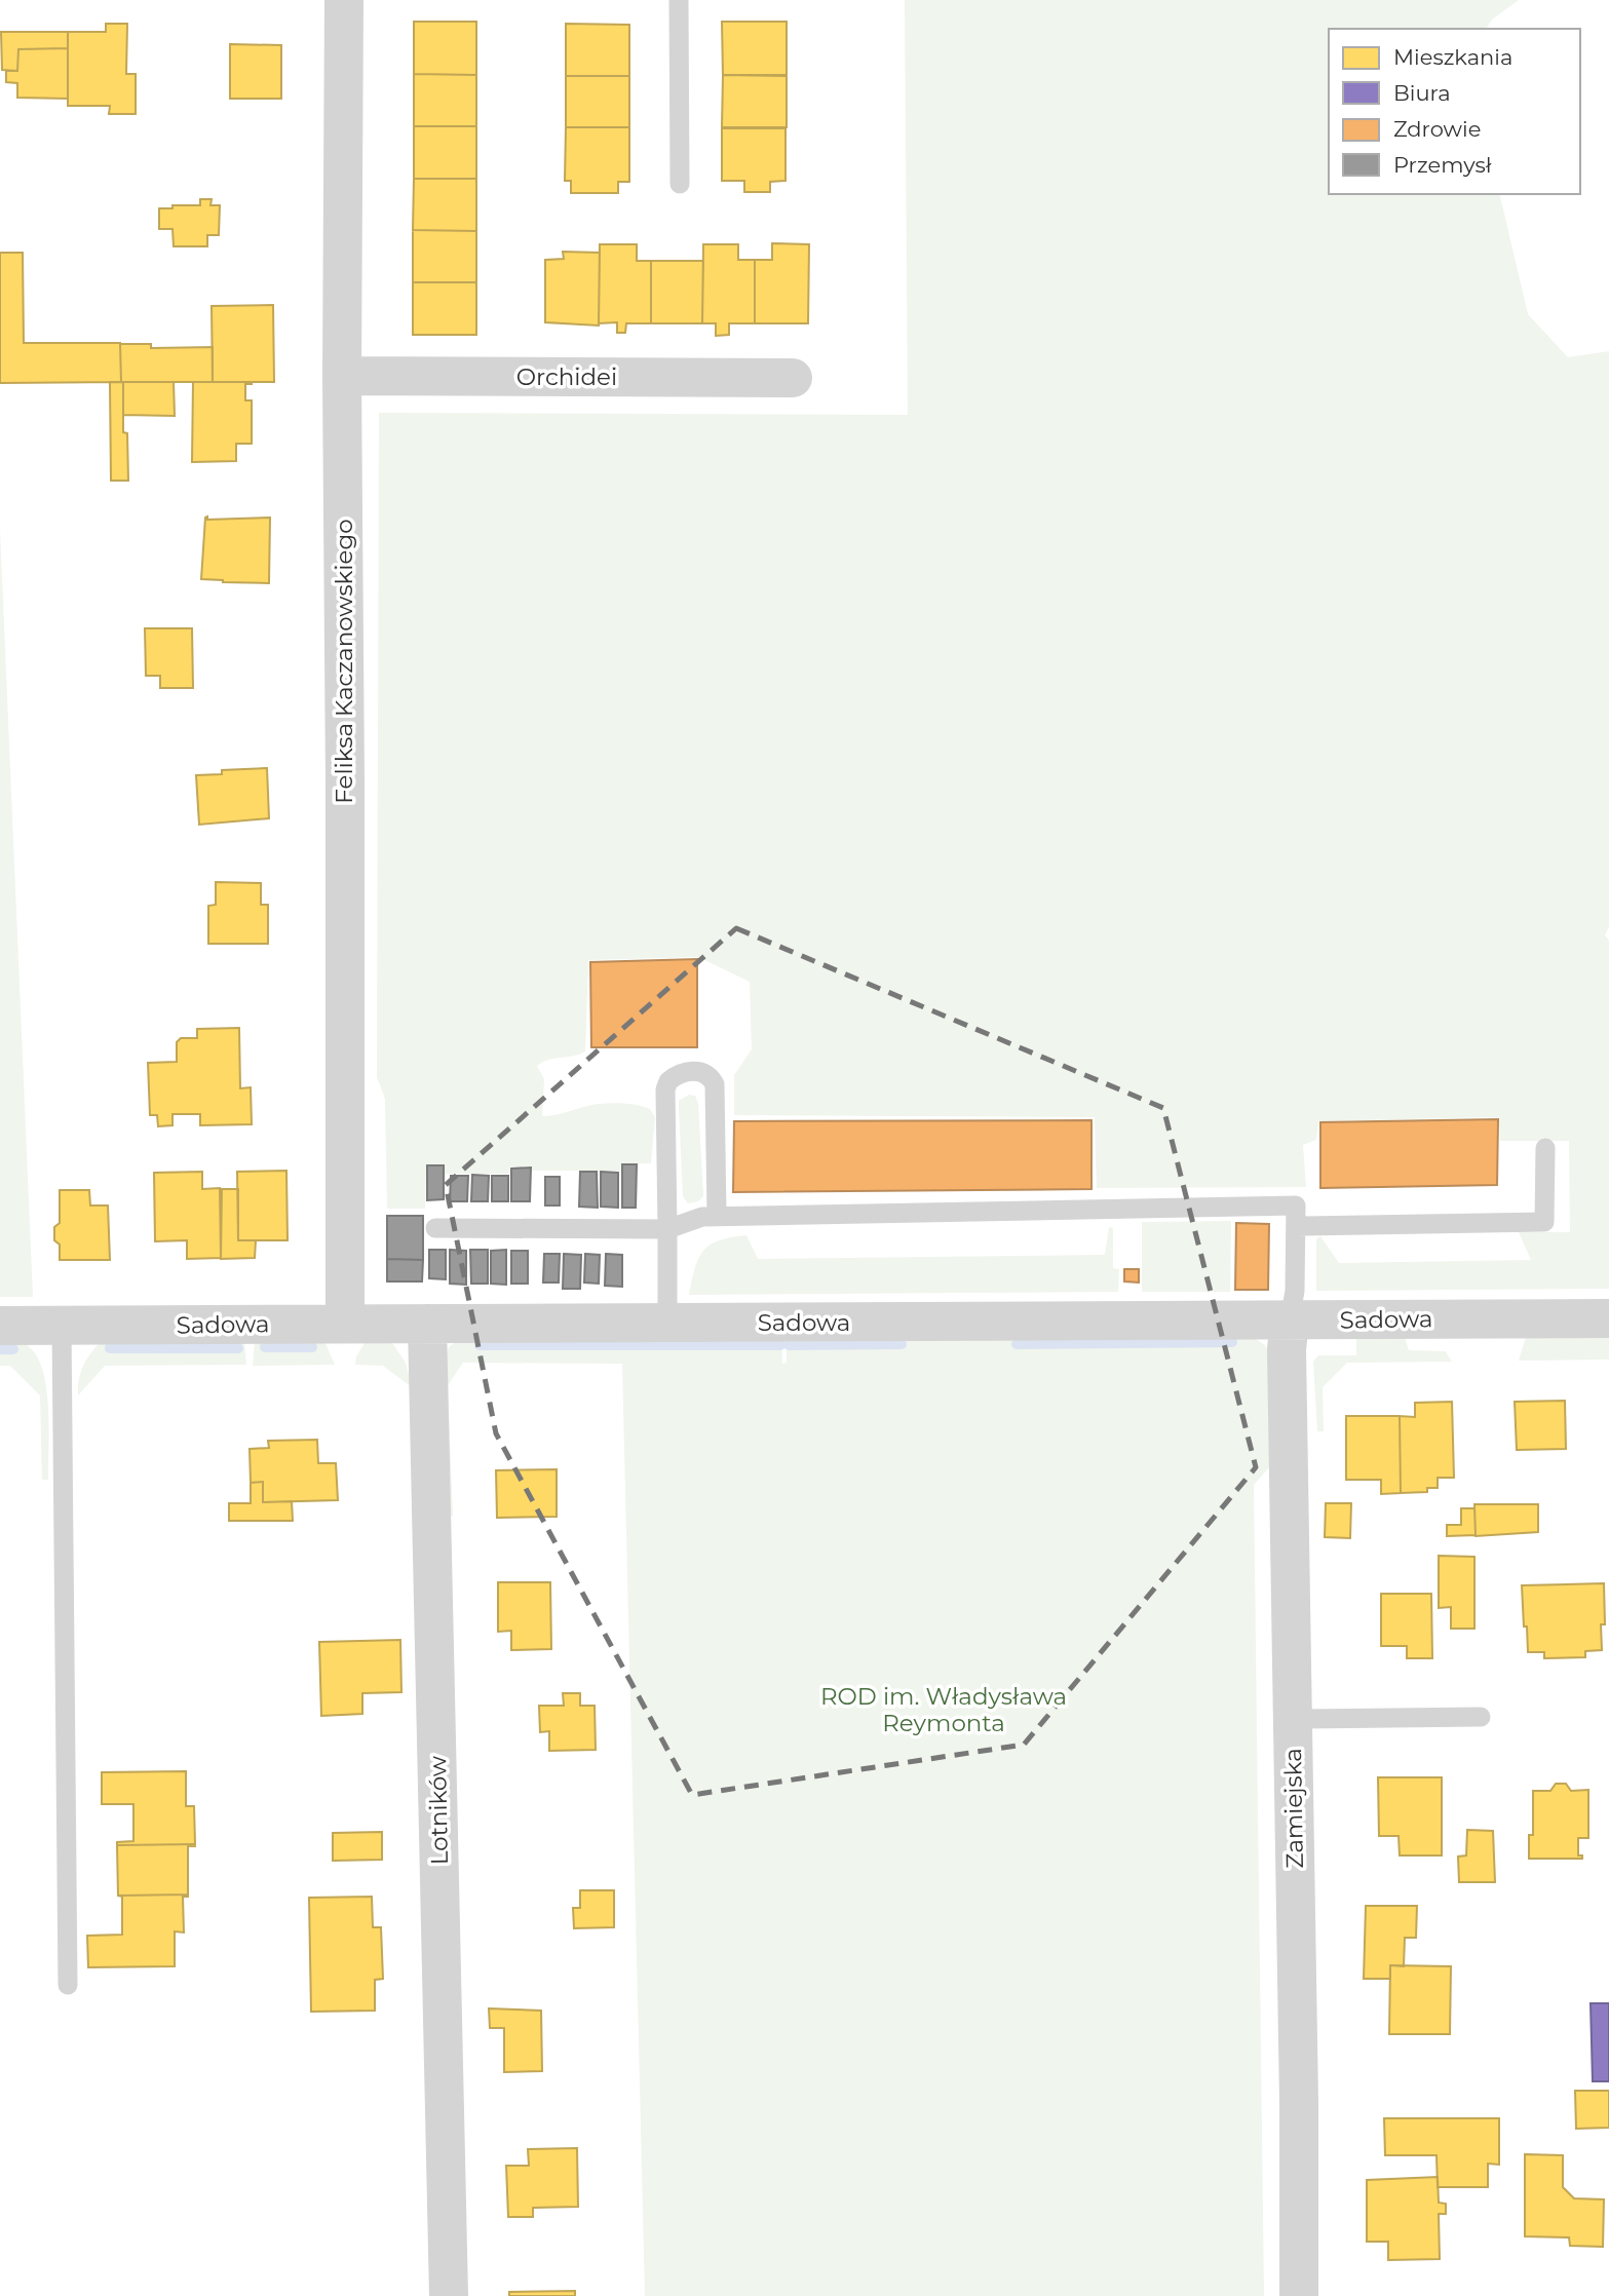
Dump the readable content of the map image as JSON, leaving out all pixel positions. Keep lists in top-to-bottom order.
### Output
{
  "streets": {
    "street": [
      "Orchidei",
      "Feliksa Kaczanowskiego",
      "Sadowa",
      "Zamiejska",
      "Lotników"
    ]
  },
  "crossings": [
    ["Orchidei", "Feliksa Kaczanowskiego"],
    ["Feliksa Kaczanowskiego", "Sadowa"],
    ["Sadowa", "Zamiejska"],
    ["Sadowa", "Lotników"]
  ],
  "parks": ["ROD im. Władysława Reymonta"],
  "legend": [
    "Mieszkania",
    "Biura",
    "Zdrowie",
    "Przemysł"
  ]
}
